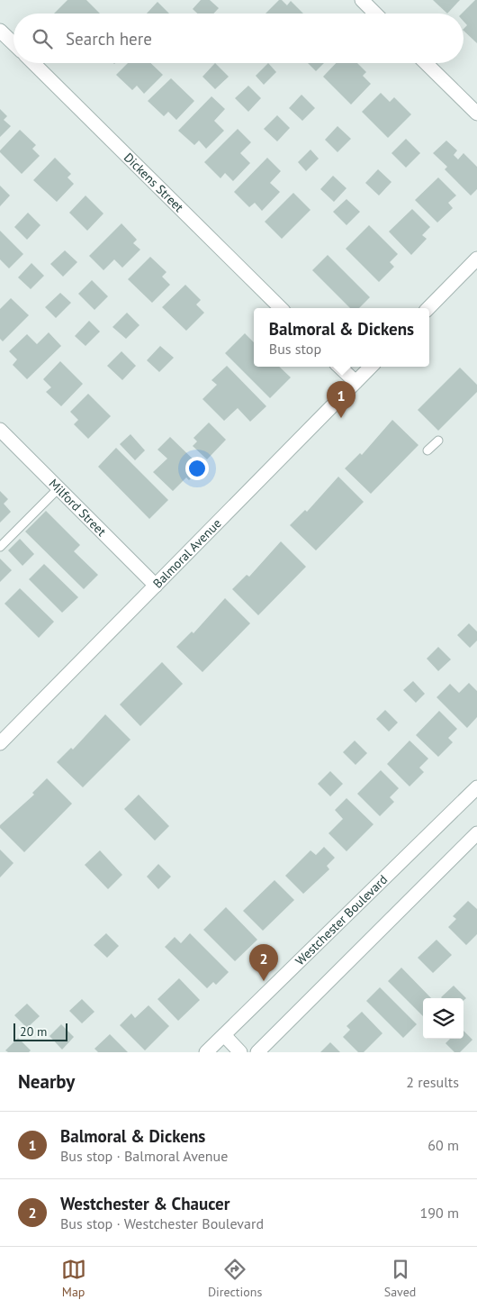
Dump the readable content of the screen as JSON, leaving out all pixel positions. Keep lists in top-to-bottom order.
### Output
{
  "streets": {
    "street": [
      "Dickens Street",
      "Milford Street",
      "Balmoral Avenue",
      "Westchester Boulevard"
    ]
  },
  "crossings": [
    ["Milford Street", "Balmoral Avenue"]
  ],
  "scale_bar": "20 m",
  "page": {
    "search": "Search here",
    "popup": ["Balmoral & Dickens", "Bus stop"],
    "pins": ["1", "2"],
    "scale": "20 m",
    "heading": ["Nearby", "2 results"],
    "list": [
      {
        "mark": "1",
        "name": "Balmoral & Dickens",
        "note": "Bus stop · Balmoral Avenue",
        "value": "60 m"
      },
      {
        "mark": "2",
        "name": "Westchester & Chaucer",
        "note": "Bus stop · Westchester Boulevard",
        "value": "190 m"
      }
    ],
    "nav": ["Map", "Directions", "Saved"]
  }
}
